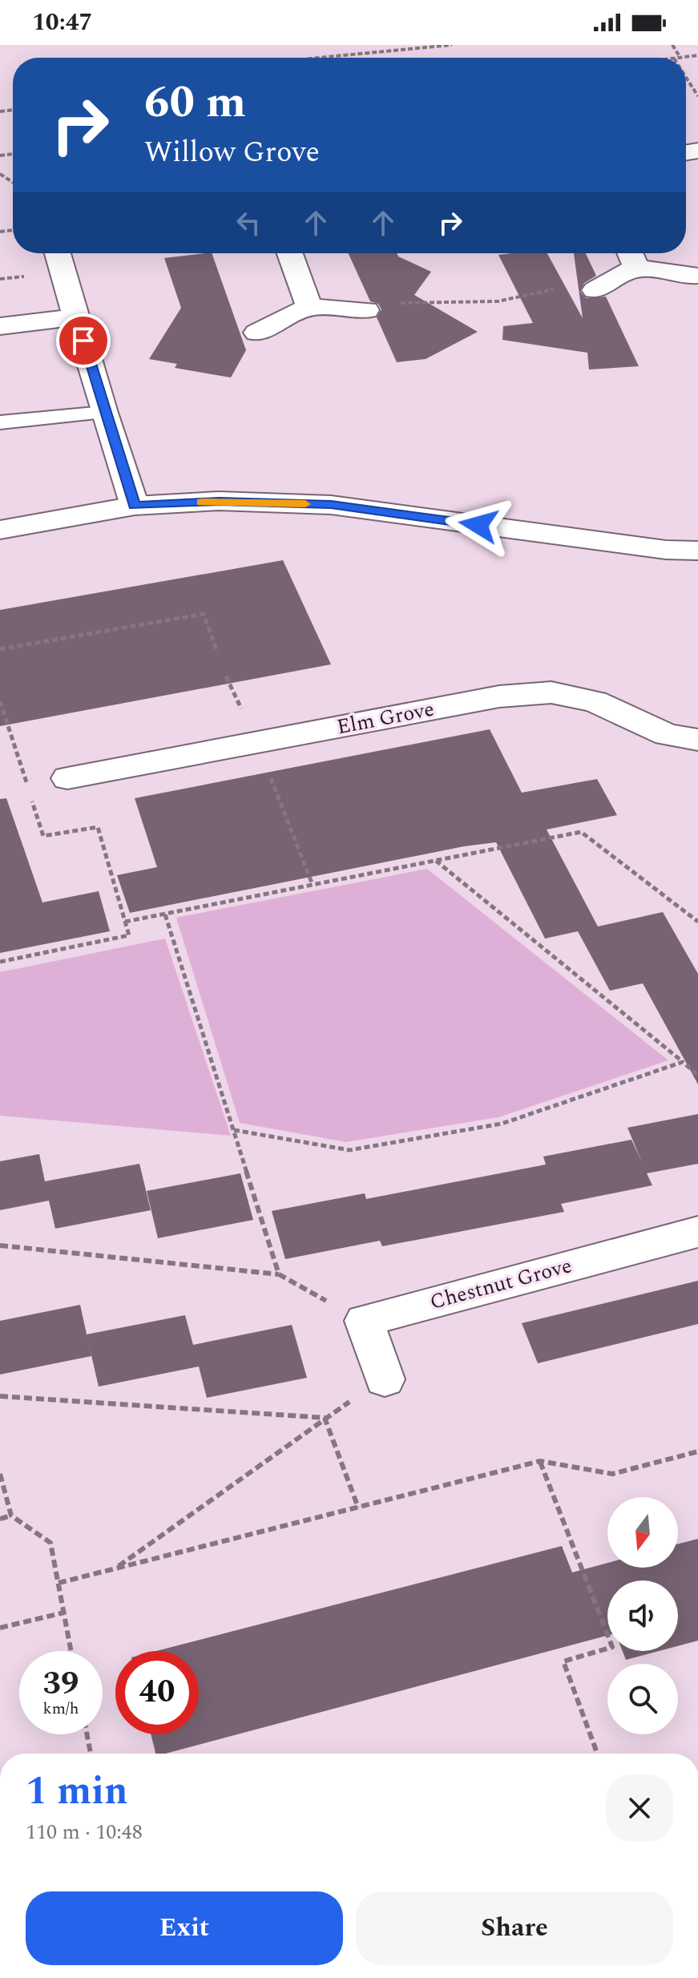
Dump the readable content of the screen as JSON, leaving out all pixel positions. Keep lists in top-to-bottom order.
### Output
{
  "streets": {
    "street": ["Elm Grove", "Chestnut Grove"]
  },
  "north": "bottom",
  "page": {
    "status": "10:47",
    "turn": ["60 m", "Willow Grove"],
    "speed": "39 km/h",
    "limit": "40",
    "heading": ["1 min", "110 m · 10:48"],
    "buttons": ["Exit", "Share"]
  }
}
